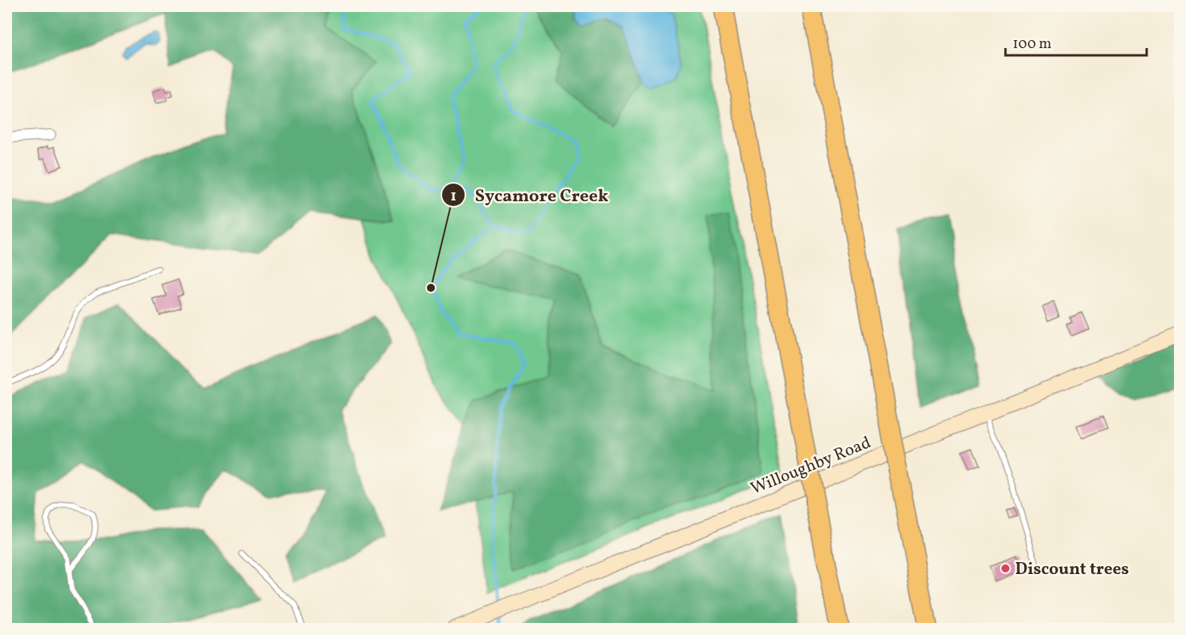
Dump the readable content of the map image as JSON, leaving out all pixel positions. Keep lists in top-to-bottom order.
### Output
{
  "streets": {
    "street": ["Willoughby Road"]
  },
  "places": ["Sycamore Creek", "Discount trees"],
  "scale_bar": "100 m"
}
